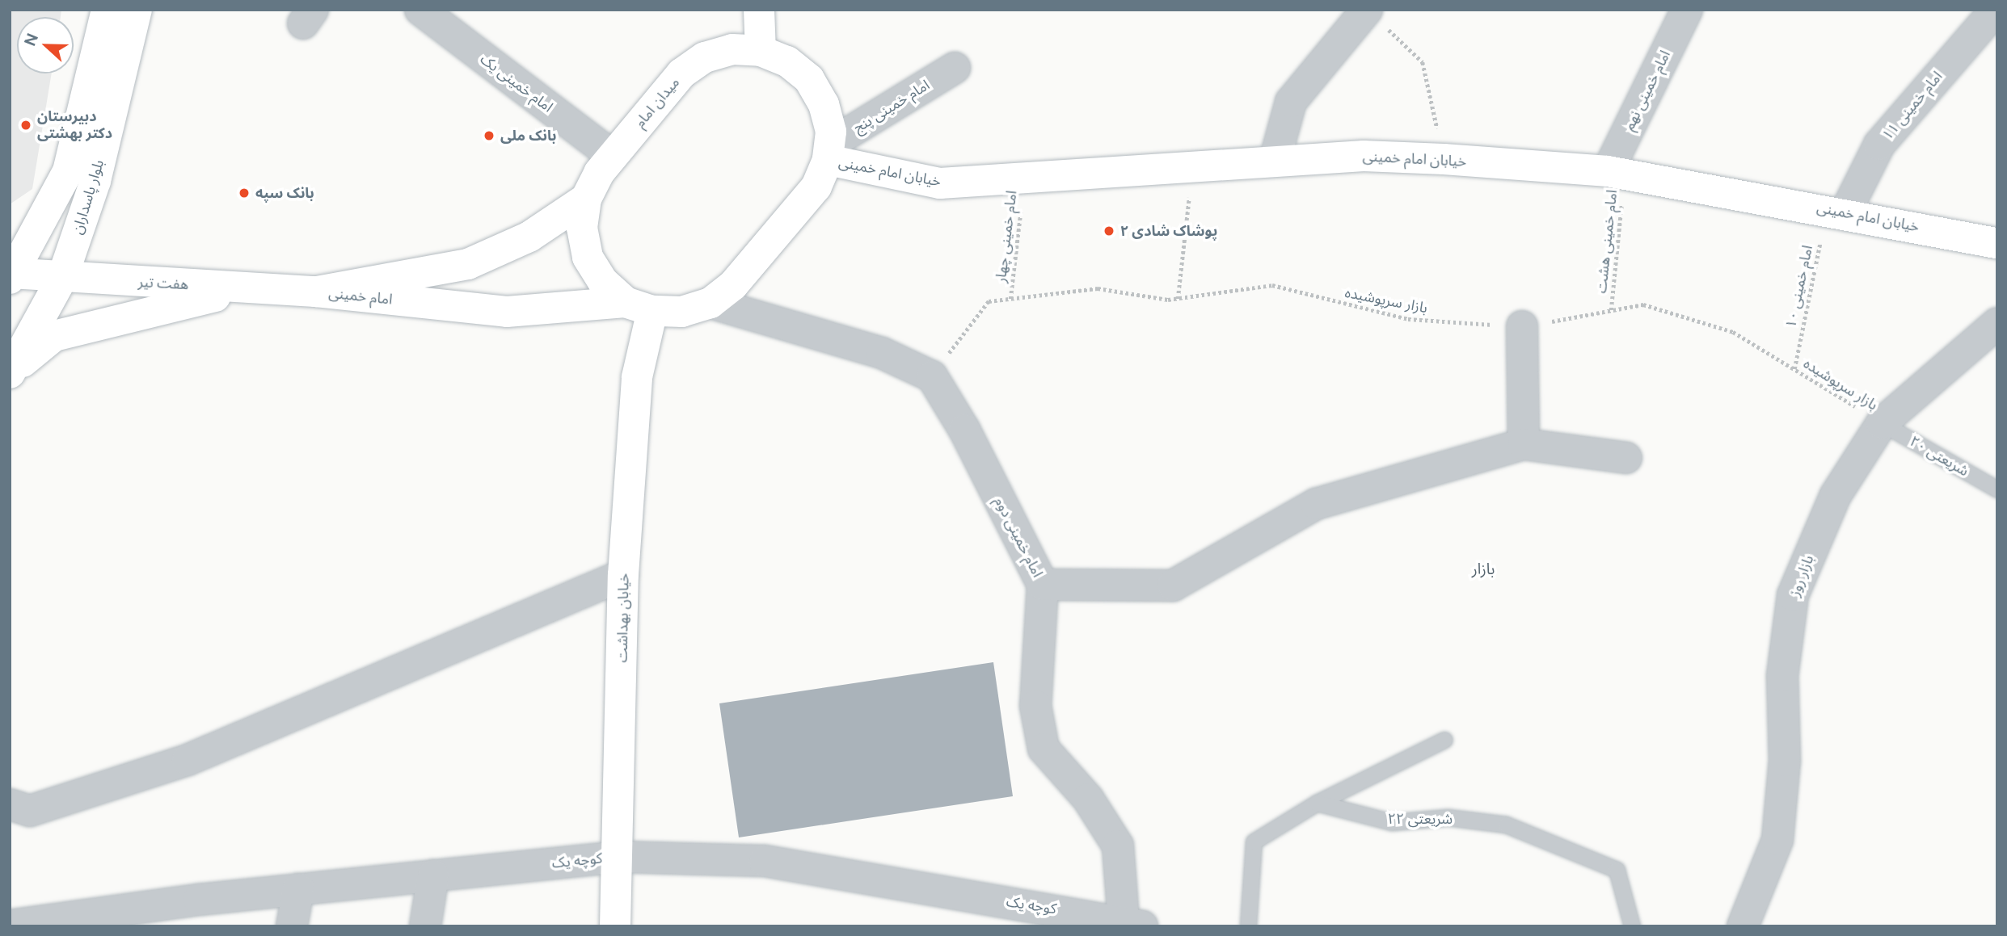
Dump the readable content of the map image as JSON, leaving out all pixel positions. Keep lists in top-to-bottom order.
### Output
{
  "streets": {
    "main road": [
      "میدان امام",
      "خیابان امام خمینی",
      "بلوار پاسداران",
      "هفت تیر",
      "امام خمینی",
      "خیابان بهداشت"
    ],
    "street": [
      "امام خمینی یک",
      "امام خمینی نهم",
      "امام خمینی ۱۱",
      "امام خمینی پنج",
      "امام خمینی دوم",
      "بازار روز",
      "کوچه یک"
    ],
    "lane": ["شریعتی ۲۰", "شریعتی ۲۲"],
    "path": [
      "امام خمینی چهار",
      "امام خمینی هشت",
      "امام خمینی ۱۰",
      "بازار سرپوشیده"
    ]
  },
  "crossings": [
    ["امام خمینی یک", "میدان امام"],
    ["امام خمینی نهم", "خیابان امام خمینی"],
    ["امام خمینی نهم", "امام خمینی هشت"],
    ["میدان امام", "امام خمینی پنج"],
    ["میدان امام", "خیابان امام خمینی"],
    ["میدان امام", "امام خمینی"],
    ["میدان امام", "خیابان بهداشت"],
    ["امام خمینی ۱۱", "خیابان امام خمینی"],
    ["امام خمینی ۱۱", "امام خمینی ۱۰"],
    ["امام خمینی پنج", "خیابان امام خمینی"],
    ["خیابان امام خمینی", "امام خمینی چهار"],
    ["خیابان امام خمینی", "امام خمینی هشت"],
    ["خیابان امام خمینی", "امام خمینی ۱۰"],
    ["بلوار پاسداران", "هفت تیر"],
    ["امام خمینی چهار", "بازار سرپوشیده"],
    ["امام خمینی هشت", "بازار سرپوشیده"],
    ["هفت تیر", "امام خمینی"],
    ["امام خمینی ۱۰", "بازار سرپوشیده"],
    ["امام خمینی", "خیابان بهداشت"],
    ["بازار سرپوشیده", "شریعتی ۲۰"],
    ["بازار سرپوشیده", "امام خمینی دوم"],
    ["بازار سرپوشیده", "بازار روز"],
    ["شریعتی ۲۰", "بازار روز"],
    ["امام خمینی دوم", "کوچه یک"],
    ["خیابان بهداشت", "کوچه یک"]
  ],
  "districts": ["بازار"],
  "places": [
    "دبیرستان دکتر بهشتی",
    "بانک ملی",
    "بانک سپه",
    "پوشاک شادی ۲"
  ],
  "north": "left"
}
